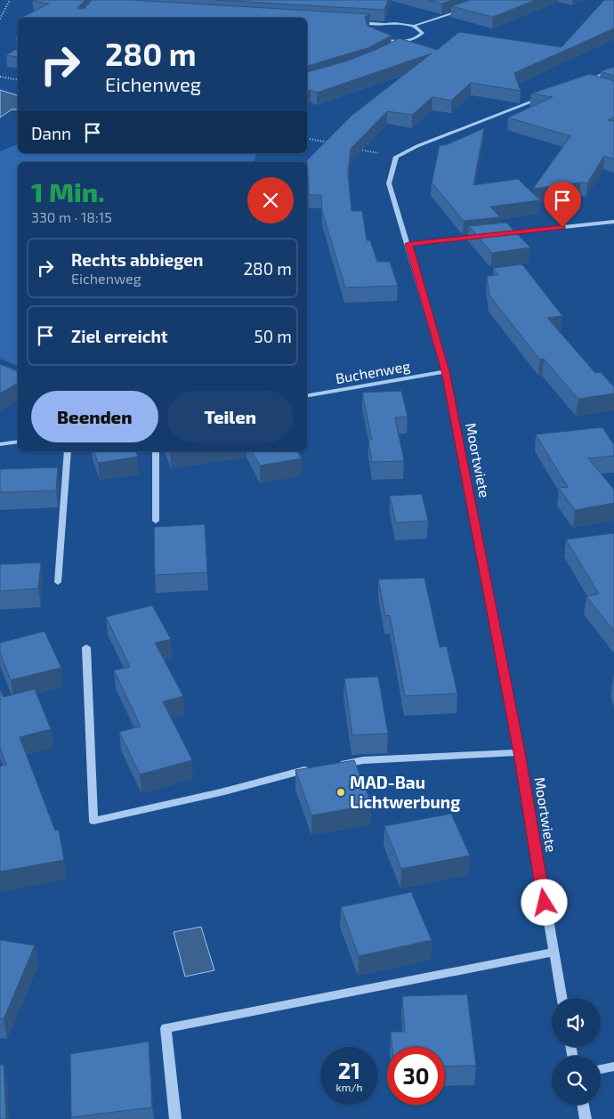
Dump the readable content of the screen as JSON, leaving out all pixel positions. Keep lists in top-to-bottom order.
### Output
{
  "streets": {
    "street": ["Buchenweg", "Moortwiete"]
  },
  "crossings": [
    ["Buchenweg", "Moortwiete"]
  ],
  "places": ["MAD-Bau Lichtwerbung"],
  "page": {
    "turn": ["280 m", "Eichenweg"],
    "then": "Dann",
    "heading": ["1 Min.", "330 m · 18:15"],
    "list": [
      {
        "name": "Rechts abbiegen",
        "note": "Eichenweg",
        "value": "280 m"
      },
      {
        "name": "Ziel erreicht",
        "value": "50 m"
      }
    ],
    "buttons": ["Beenden", "Teilen"],
    "speed": "21 km/h",
    "limit": "30"
  }
}
